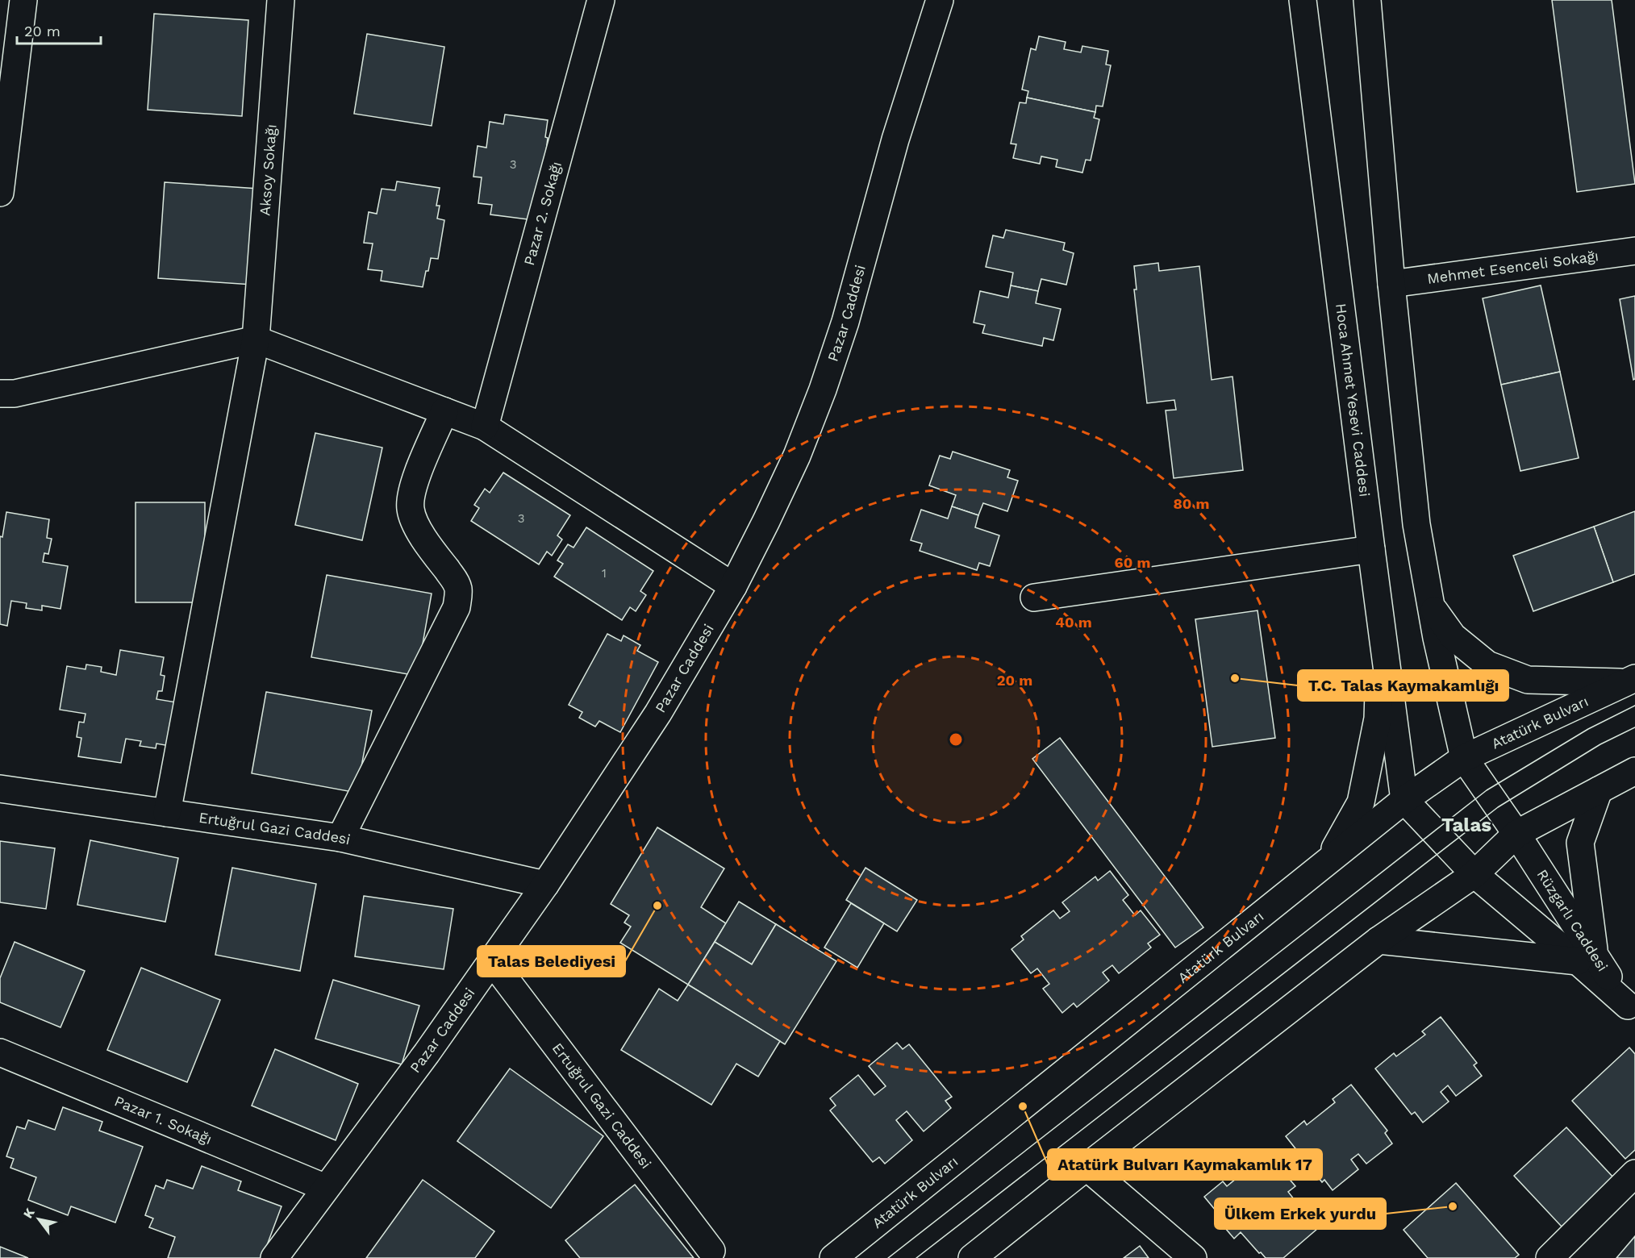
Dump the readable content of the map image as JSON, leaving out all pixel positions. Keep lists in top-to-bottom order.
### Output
{
  "streets": {
    "street": [
      "Aksoy Sokağı",
      "Pazar 2. Sokağı",
      "Mehmet Esenceli Sokağı",
      "Pazar Caddesi",
      "Hoca Ahmet Yesevi Caddesi",
      "Atatürk Bulvarı",
      "Ertuğrul Gazi Caddesi",
      "Rüzgarlı Caddesi",
      "Pazar 1. Sokağı"
    ]
  },
  "crossings": [
    ["Aksoy Sokağı", "Ertuğrul Gazi Caddesi"],
    ["Pazar Caddesi", "Ertuğrul Gazi Caddesi"],
    ["Pazar Caddesi", "Pazar 1. Sokağı"],
    ["Hoca Ahmet Yesevi Caddesi", "Atatürk Bulvarı"],
    ["Hoca Ahmet Yesevi Caddesi", "Rüzgarlı Caddesi"],
    ["Atatürk Bulvarı", "Rüzgarlı Caddesi"]
  ],
  "districts": ["Talas"],
  "places": [
    "T.C. Talas Kaymakamlığı",
    "Talas Belediyesi",
    "Atatürk Bulvarı Kaymakamlık 17",
    "Ülkem Erkek yurdu"
  ],
  "house_numbers": ["3", "3", "1"],
  "scale_bar": "20 m",
  "north": "top left",
  "rings": [
    "80 m",
    "60 m",
    "40 m",
    "20 m"
  ]
}
